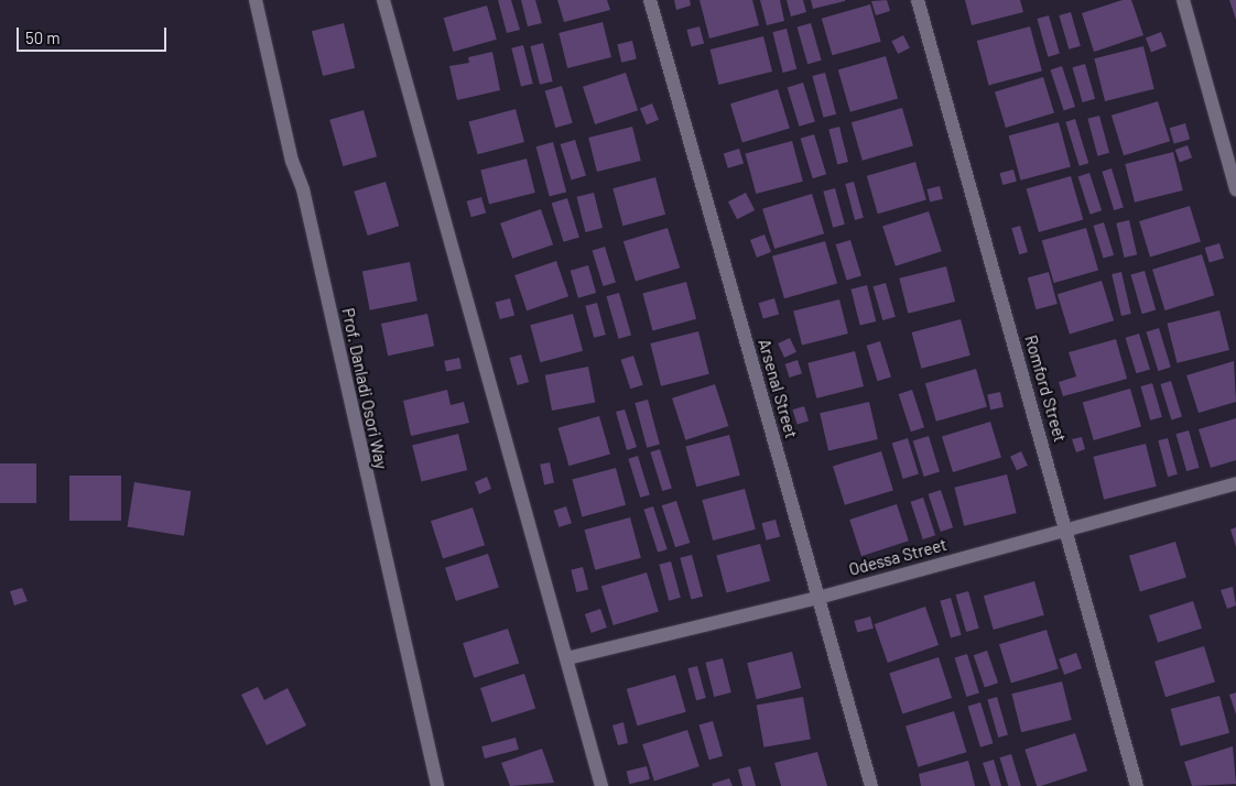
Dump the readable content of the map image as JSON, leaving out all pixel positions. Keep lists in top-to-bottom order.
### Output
{
  "streets": {
    "street": [
      "Prof. Danladi Osori Way",
      "Arsenal Street",
      "Romford Street",
      "Odessa Street"
    ]
  },
  "crossings": [
    ["Arsenal Street", "Odessa Street"],
    ["Romford Street", "Odessa Street"]
  ],
  "scale_bar": "50 m"
}
